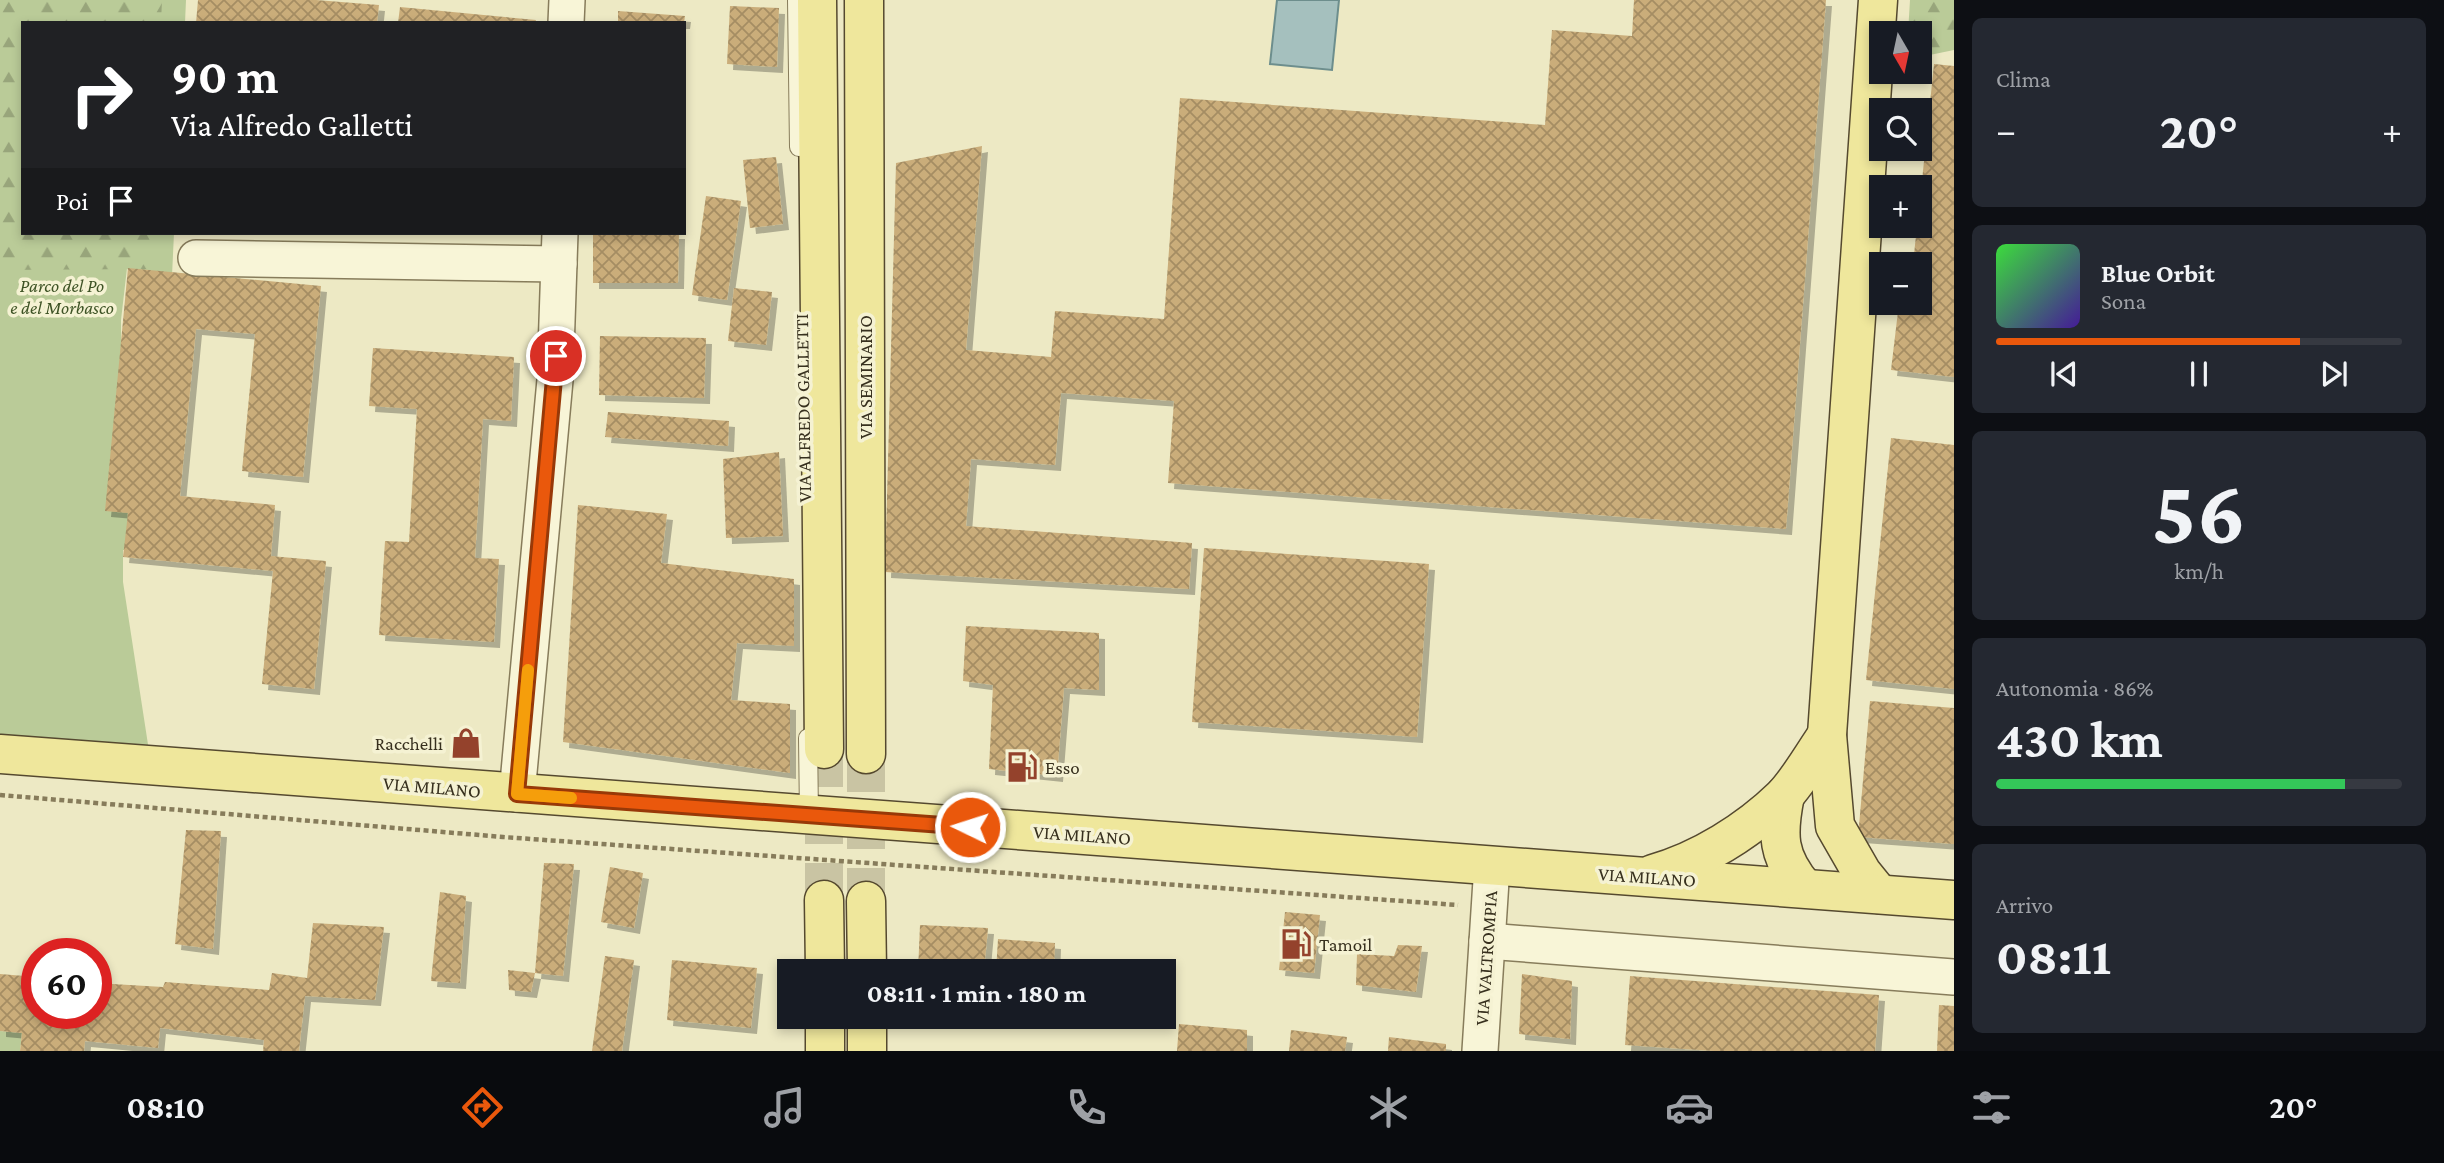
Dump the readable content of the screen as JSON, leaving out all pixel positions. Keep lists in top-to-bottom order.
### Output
{
  "streets": {
    "main road": ["VIA SEMINARIO", "VIA MILANO"],
    "street": ["VIA VALTROMPIA"],
    "lane": ["VIA ALFREDO GALLETTI"]
  },
  "crossings": [
    ["VIA ALFREDO GALLETTI", "VIA MILANO"],
    ["VIA MILANO", "VIA VALTROMPIA"]
  ],
  "parks": ["Parco del Po e del Morbasco"],
  "places": {
    "shop": ["Racchelli"],
    "fuel station": ["Esso", "Tamoil"]
  },
  "north": "bottom",
  "page": {
    "tile": [
      "Clima",
      ["56", "km/h"],
      ["Autonomia · 86%", "430 km"],
      ["Arrivo", "08:11"]
    ],
    "map_buttons": ["+", "−"],
    "turn": ["90 m", "Via Alfredo Galletti"],
    "heat": ["−", "20°", "+"],
    "then": "Poi",
    "song": ["Blue Orbit", "Sona"],
    "limit": "60",
    "trip": "08:11 · 1 min · 180 m",
    "tabs": ["08:10", "20°"]
  }
}
